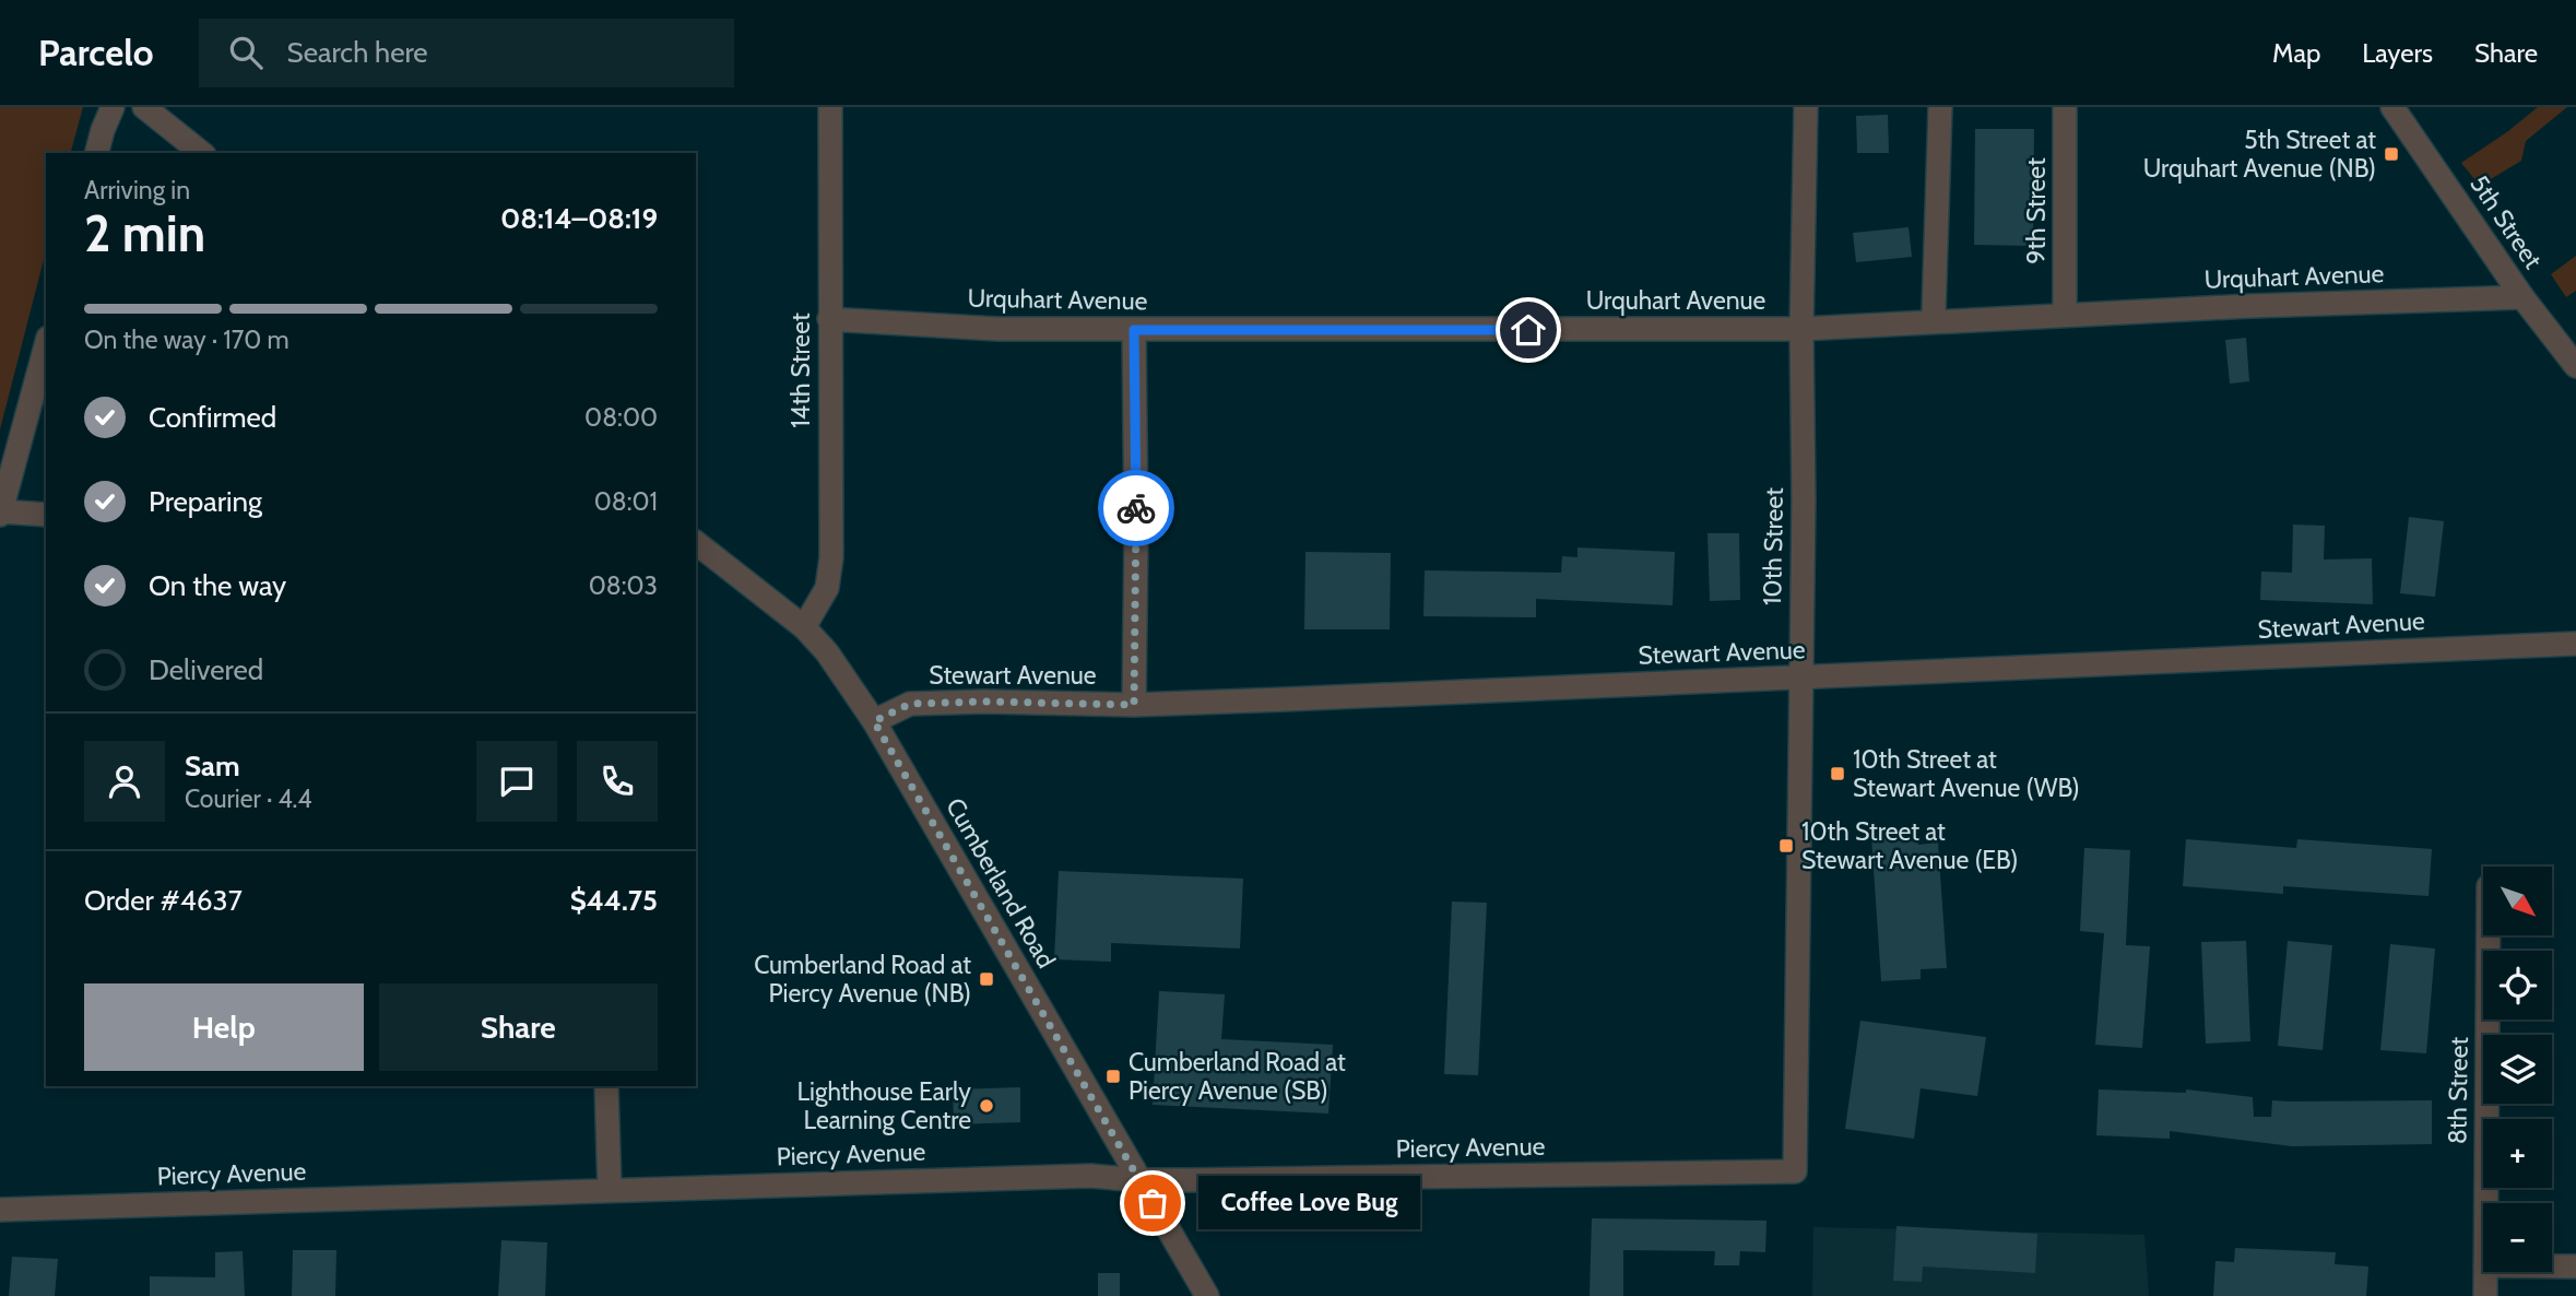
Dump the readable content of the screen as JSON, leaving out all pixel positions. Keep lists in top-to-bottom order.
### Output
{
  "streets": {
    "street": [
      "9th Street",
      "5th Street",
      "Urquhart Avenue",
      "14th Street",
      "10th Street",
      "Stewart Avenue",
      "Cumberland Road",
      "8th Street",
      "Piercy Avenue"
    ]
  },
  "crossings": [
    ["9th Street", "Urquhart Avenue"],
    ["5th Street", "Urquhart Avenue"],
    ["Urquhart Avenue", "14th Street"],
    ["Urquhart Avenue", "10th Street"],
    ["14th Street", "Cumberland Road"],
    ["10th Street", "Stewart Avenue"],
    ["10th Street", "Piercy Avenue"],
    ["Stewart Avenue", "Cumberland Road"],
    ["Cumberland Road", "Piercy Avenue"]
  ],
  "places": {
    "transit": [
      "5th Street at Urquhart Avenue (NB)",
      "10th Street at Stewart Avenue (WB)",
      "10th Street at Stewart Avenue (EB)",
      "Cumberland Road at Piercy Avenue (NB)",
      "Cumberland Road at Piercy Avenue (SB)"
    ],
    "other": ["Lighthouse Early Learning Centre", "Coffee Love Bug"]
  },
  "north": "bottom right",
  "page": {
    "header": "Parcelo",
    "search": "Search here",
    "nav": ["Map", "Layers", "Share"],
    "heading": ["2 min", "Arriving in", "08:14–08:19"],
    "panel": [
      "Sam",
      "Courier · 4.4",
      "Order #4637",
      "$44.75"
    ],
    "bar": "On the way · 170 m",
    "list": [
      ["Confirmed", "08:00"],
      ["Preparing", "08:01"],
      ["On the way", "08:03"],
      "Delivered"
    ],
    "map_buttons": ["+", "−"],
    "buttons": ["Help", "Share"],
    "bubble": "Coffee Love Bug"
  }
}
